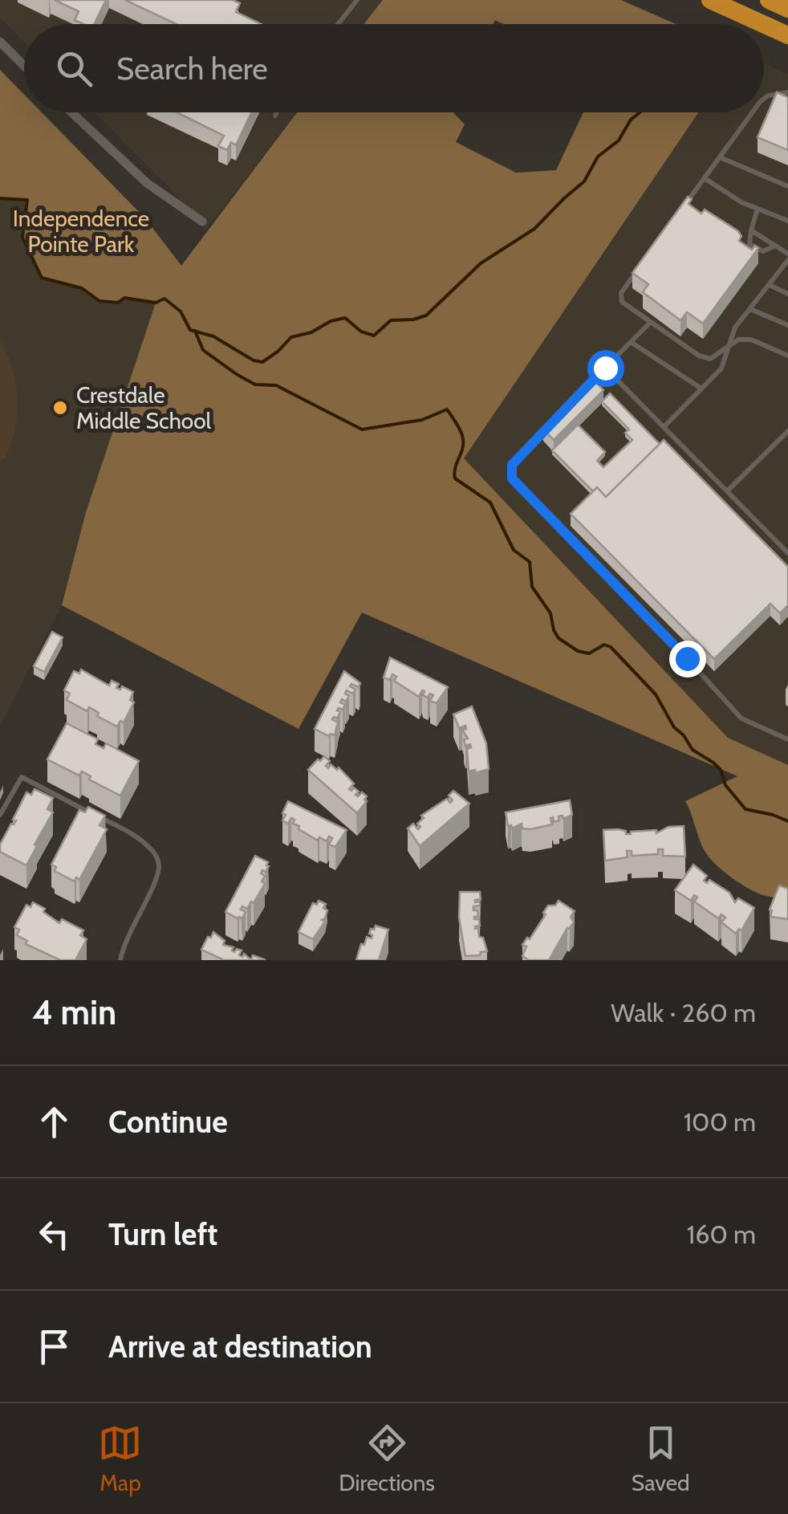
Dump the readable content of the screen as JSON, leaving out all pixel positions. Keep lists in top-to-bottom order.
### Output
{
  "parks": ["Independence Pointe Park"],
  "places": ["Crestdale Middle School"],
  "page": {
    "search": "Search here",
    "heading": ["4 min", "Walk · 260 m"],
    "list": [
      ["Continue", "100 m"],
      ["Turn left", "160 m"],
      "Arrive at destination"
    ],
    "nav": ["Map", "Directions", "Saved"]
  }
}
